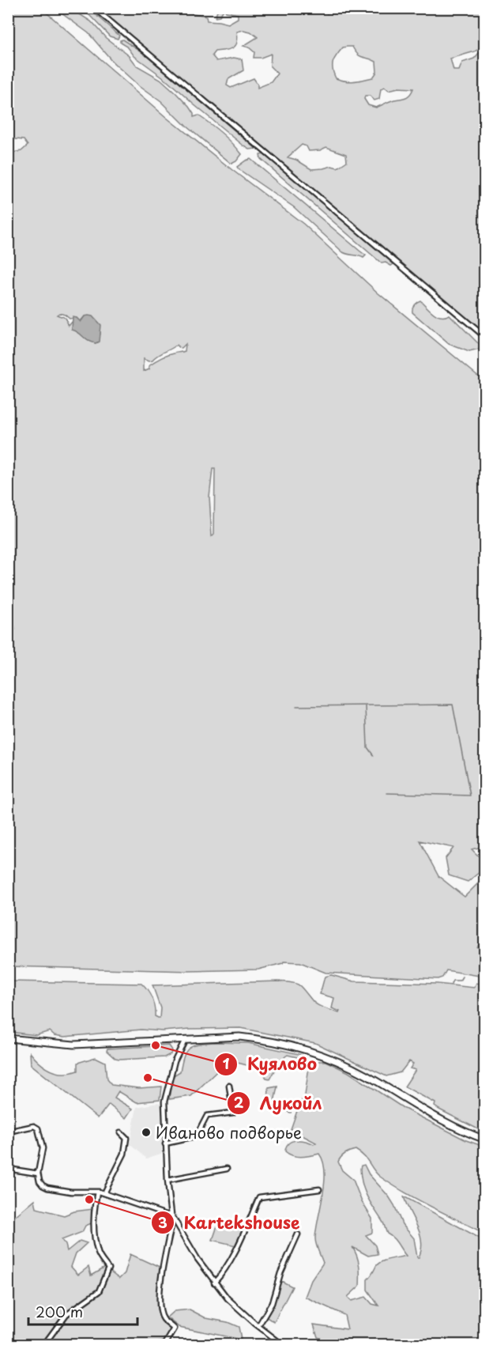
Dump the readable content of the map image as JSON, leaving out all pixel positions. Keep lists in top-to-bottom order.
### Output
{
  "places": [
    "Куялово",
    "Лукойл",
    "Иваново подворье",
    "Kartekshouse"
  ],
  "scale_bar": "200 m"
}
